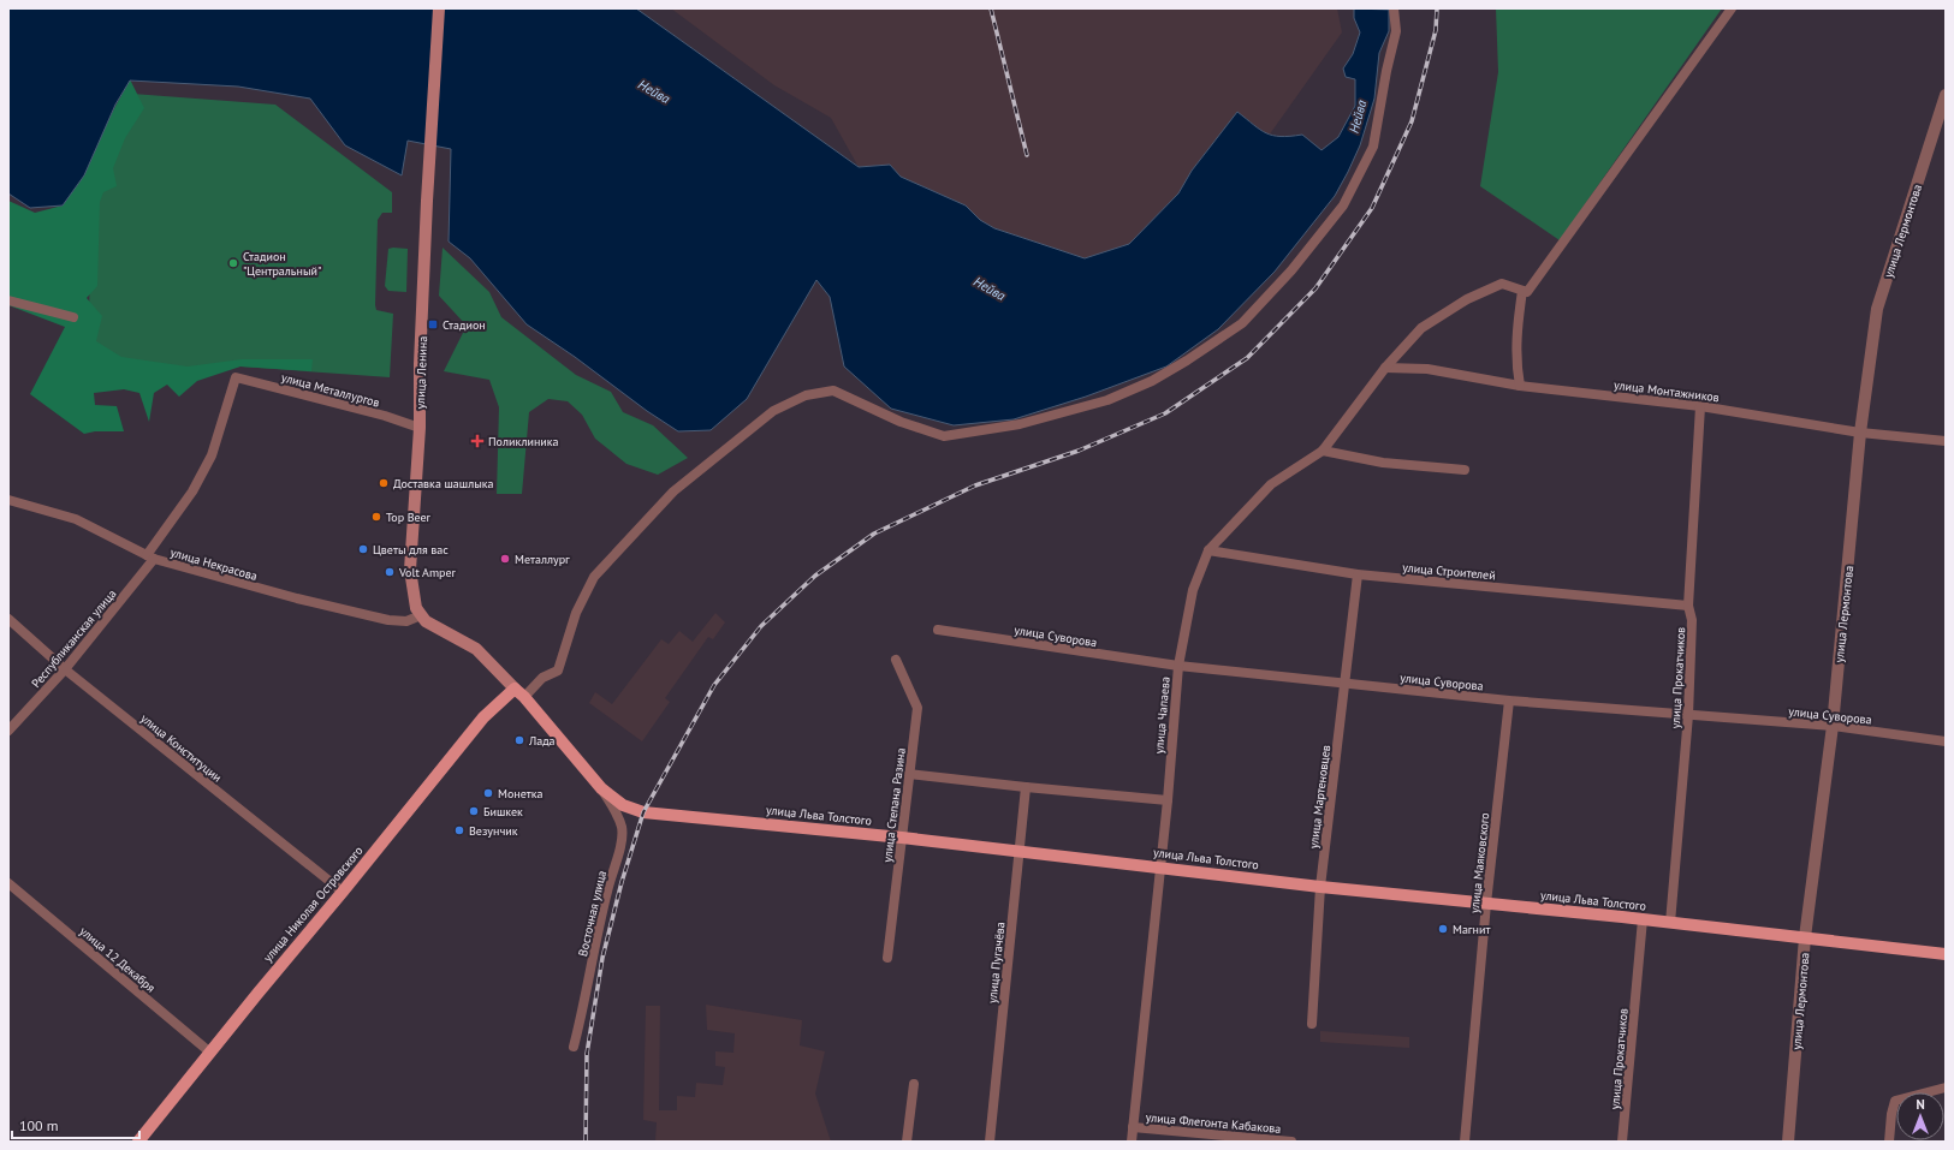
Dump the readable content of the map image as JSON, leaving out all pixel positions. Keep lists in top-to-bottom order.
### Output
{
  "streets": {
    "main road": ["улица Ленина", "улица Льва Толстого", "улица Николая Островского"],
    "street": [
      "улица Лермонтова",
      "улица Металлургов",
      "улица Монтажников",
      "улица Некрасова",
      "улица Строителей",
      "улица Суворова",
      "Республиканская улица",
      "улица Прокатчиков",
      "улица Чапаева",
      "улица Конституции",
      "улица Мартеновцев",
      "улица Степана Разина",
      "улица Маяковского",
      "Восточная улица",
      "улица 12 Декабря",
      "улица Пугачёва",
      "улица Флегонта Кабакова"
    ]
  },
  "crossings": [
    ["улица Лермонтова", "улица Монтажников"],
    ["улица Лермонтова", "улица Суворова"],
    ["улица Лермонтова", "улица Льва Толстого"],
    ["улица Ленина", "улица Металлургов"],
    ["улица Ленина", "улица Некрасова"],
    ["улица Металлургов", "Республиканская улица"],
    ["улица Монтажников", "улица Прокатчиков"],
    ["улица Монтажников", "улица Чапаева"],
    ["улица Некрасова", "Республиканская улица"],
    ["улица Строителей", "улица Прокатчиков"],
    ["улица Строителей", "улица Чапаева"],
    ["улица Строителей", "улица Мартеновцев"],
    ["улица Суворова", "улица Прокатчиков"],
    ["улица Суворова", "улица Чапаева"],
    ["улица Суворова", "улица Мартеновцев"],
    ["улица Суворова", "улица Маяковского"],
    ["Республиканская улица", "улица Конституции"],
    ["улица Прокатчиков", "улица Льва Толстого"],
    ["улица Чапаева", "улица Льва Толстого"],
    ["улица Чапаева", "улица Флегонта Кабакова"],
    ["улица Конституции", "улица Николая Островского"],
    ["улица Мартеновцев", "улица Льва Толстого"],
    ["улица Степана Разина", "улица Льва Толстого"],
    ["улица Льва Толстого", "улица Маяковского"],
    ["улица Льва Толстого", "улица Николая Островского"],
    ["улица Льва Толстого", "Восточная улица"],
    ["улица Льва Толстого", "улица Пугачёва"],
    ["улица Николая Островского", "улица 12 Декабря"]
  ],
  "water": ["Нейва"],
  "places": {
    "other": [
      "Стадион \"Центральный\"",
      "Доставка шашлыка",
      "Top Beer",
      "Цветы для вас",
      "Металлург",
      "Volt Amper",
      "Лада",
      "Монетка",
      "Бишкек",
      "Везунчик",
      "Магнит"
    ],
    "transit": ["Стадион"],
    "health": ["Поликлиника"]
  },
  "scale_bar": "100 m",
  "north": "top"
}
